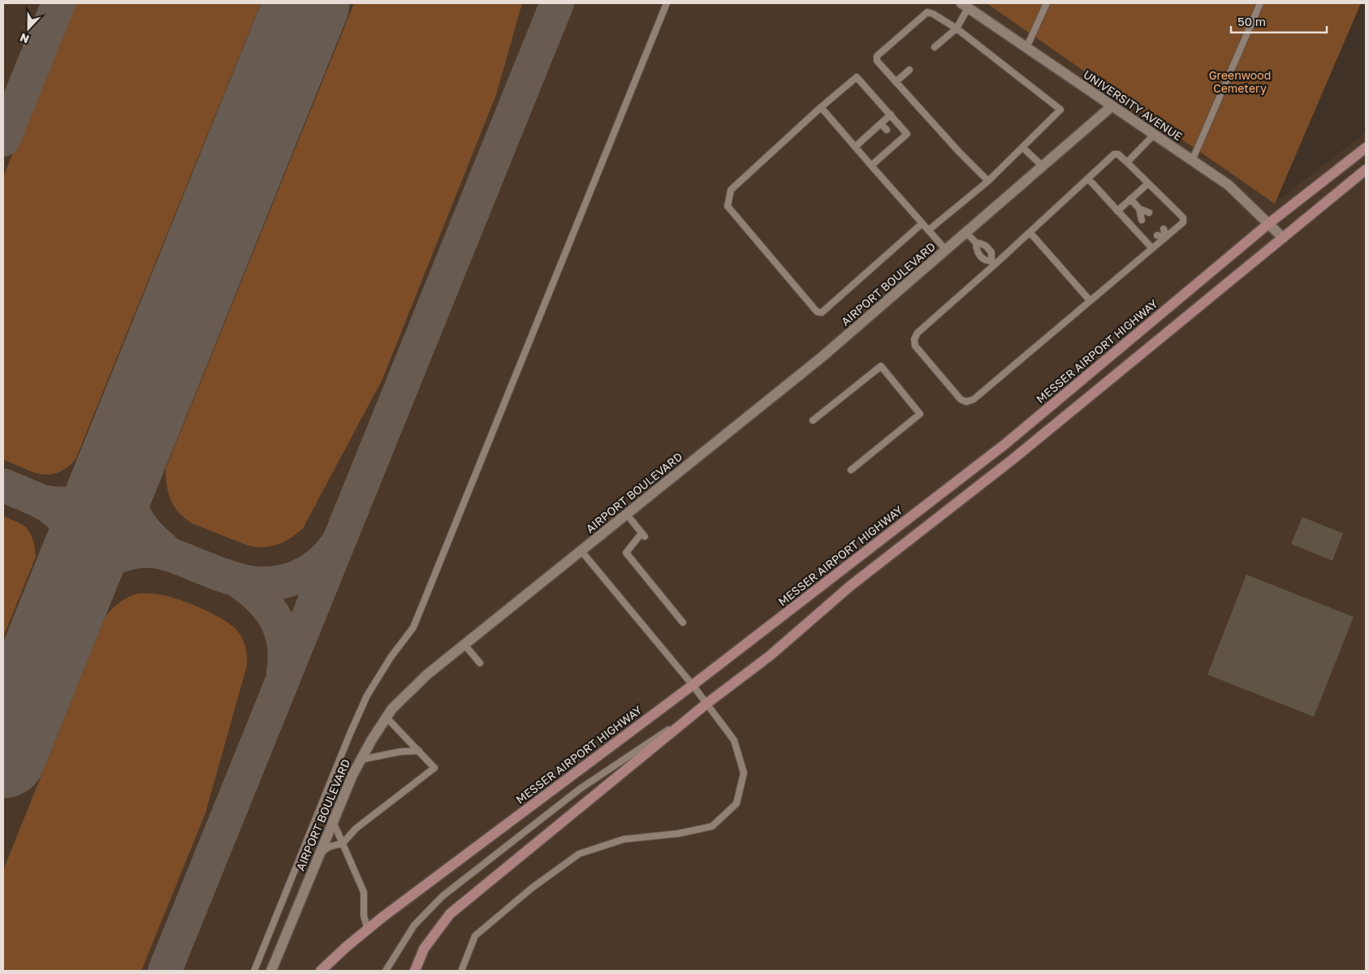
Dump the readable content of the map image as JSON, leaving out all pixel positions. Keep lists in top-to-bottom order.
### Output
{
  "streets": {
    "main road": ["MESSER AIRPORT HIGHWAY"],
    "street": ["UNIVERSITY AVENUE", "AIRPORT BOULEVARD"]
  },
  "crossings": [
    ["UNIVERSITY AVENUE", "AIRPORT BOULEVARD"],
    ["UNIVERSITY AVENUE", "MESSER AIRPORT HIGHWAY"]
  ],
  "parks": ["Greenwood Cemetery"],
  "scale_bar": "50 m",
  "north": "bottom"
}
